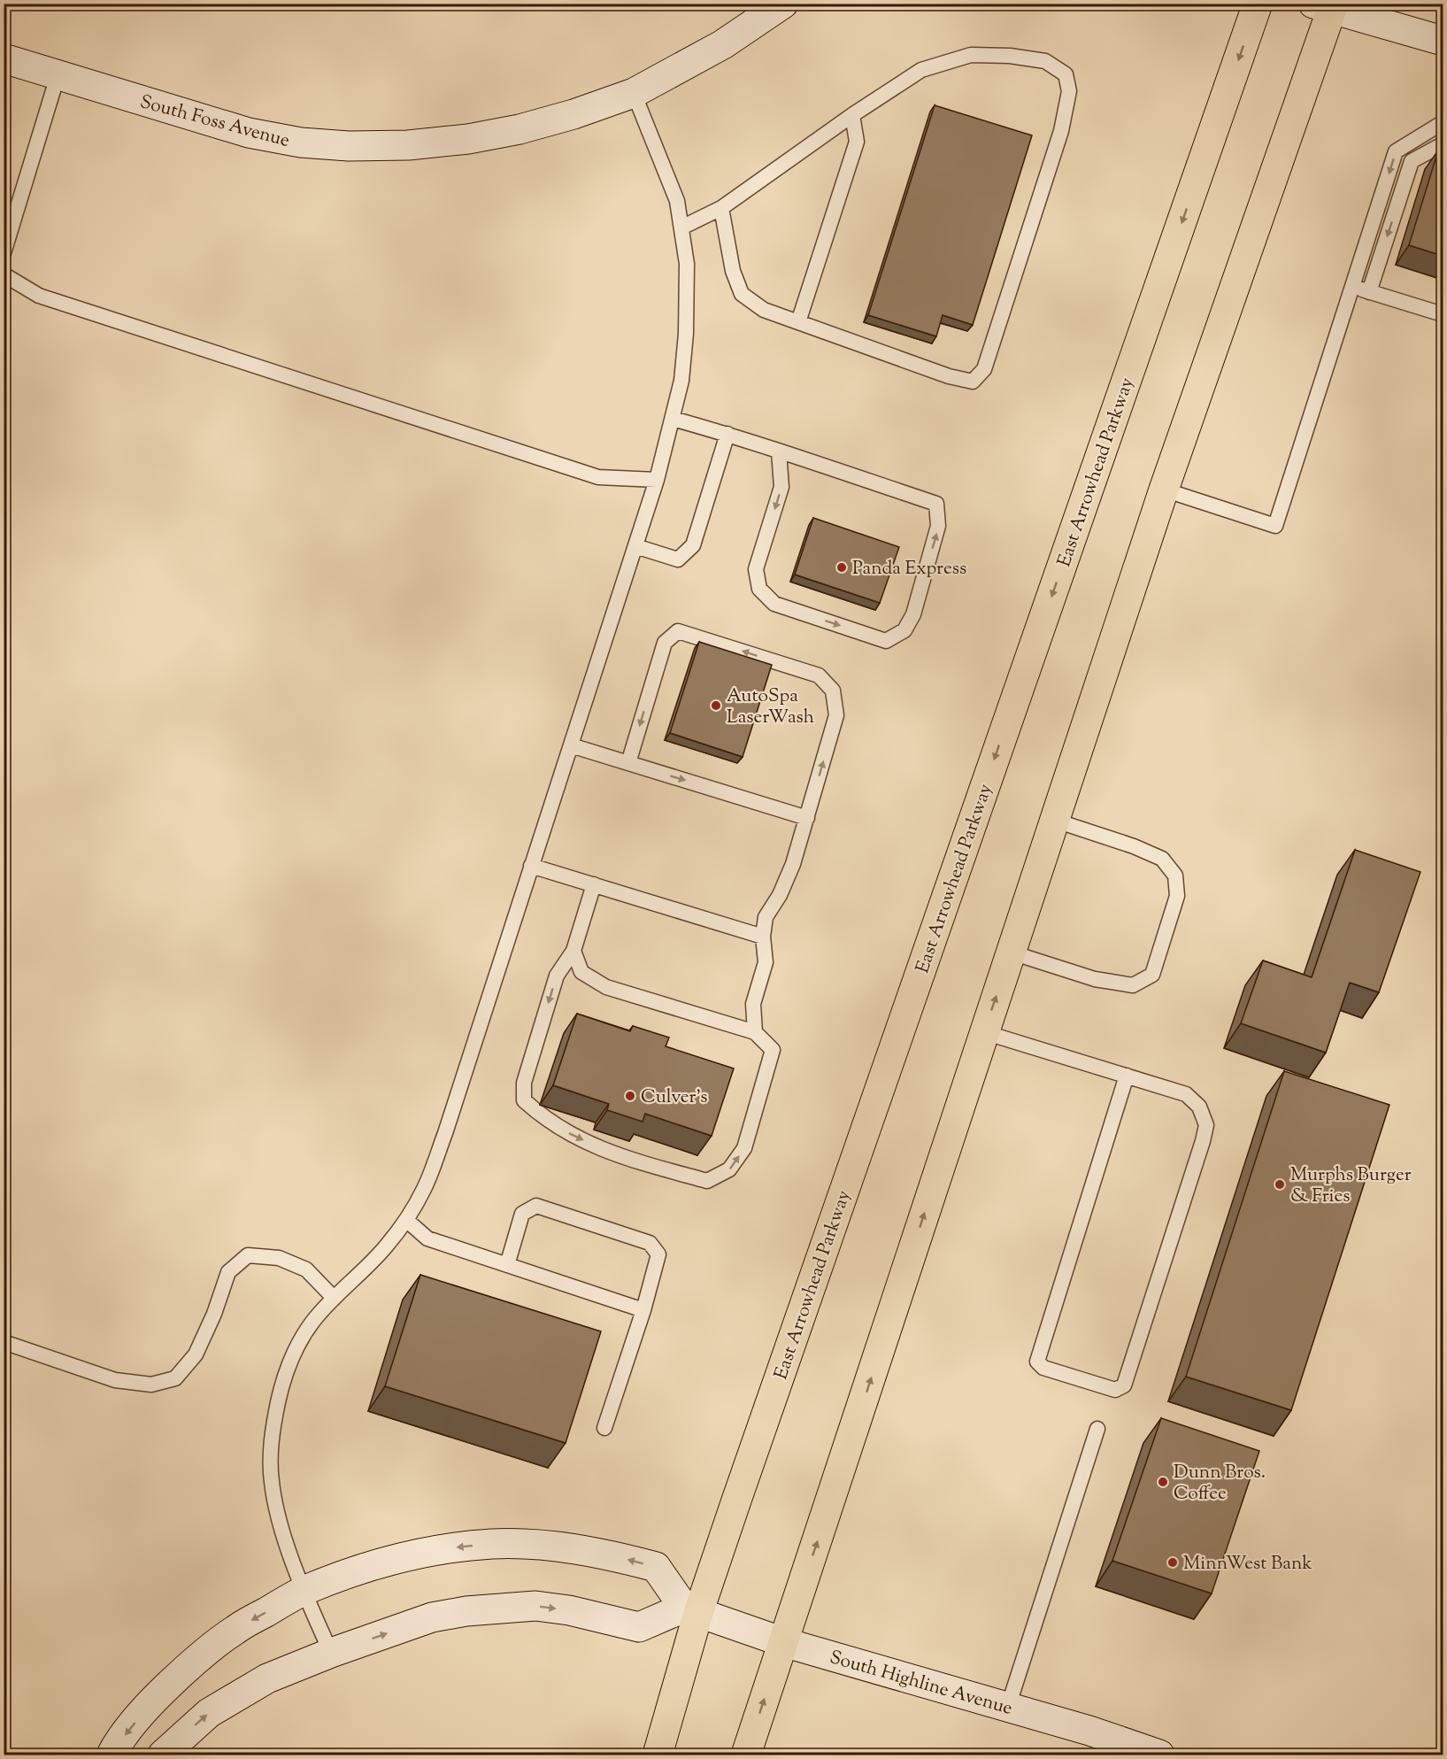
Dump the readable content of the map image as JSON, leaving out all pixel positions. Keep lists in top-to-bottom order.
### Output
{
  "streets": {
    "main road": ["East Arrowhead Parkway"],
    "street": ["South Foss Avenue", "South Highline Avenue"]
  },
  "crossings": [
    ["East Arrowhead Parkway", "South Highline Avenue"]
  ],
  "places": [
    "Panda Express",
    "AutoSpa LaserWash",
    "Culver's",
    "Murphs Burger & Fries",
    "Dunn Bros. Coffee",
    "MinnWest Bank"
  ]
}
